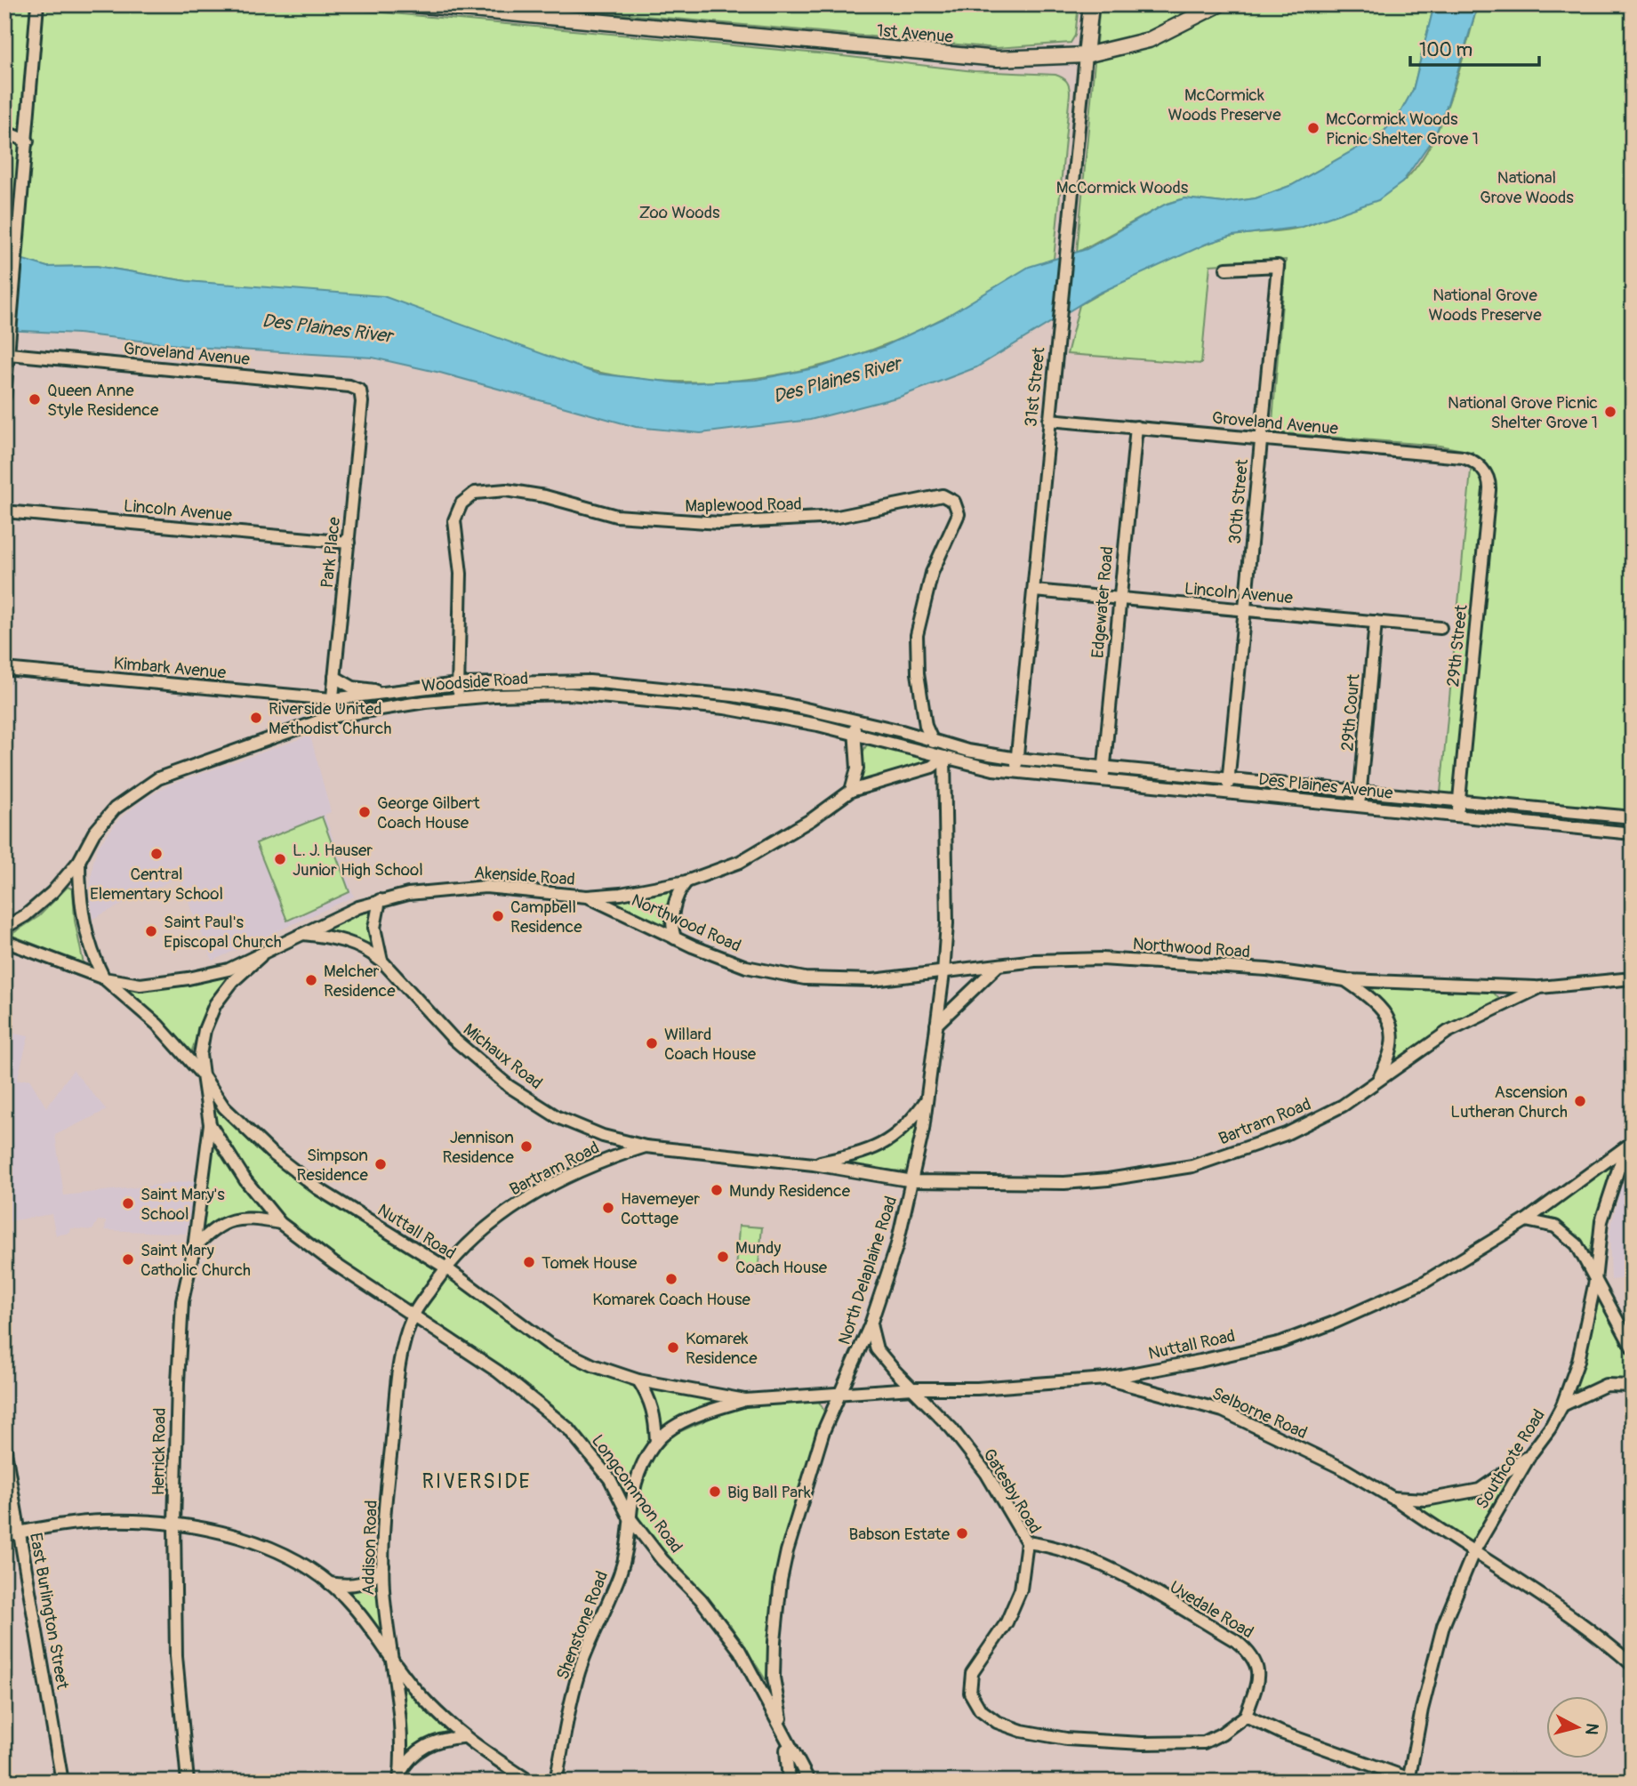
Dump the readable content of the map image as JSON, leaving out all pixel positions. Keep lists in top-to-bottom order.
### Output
{
  "streets": {
    "main road": ["1st Avenue", "31st Street"],
    "street": [
      "Groveland Avenue",
      "30th Street",
      "Maplewood Road",
      "Lincoln Avenue",
      "Park Place",
      "Edgewater Road",
      "29th Street",
      "Kimbark Avenue",
      "Woodside Road",
      "29th Court",
      "Des Plaines Avenue",
      "Akenside Road",
      "Northwood Road",
      "Michaux Road",
      "Bartram Road",
      "Nuttall Road",
      "North Delaplaine Road",
      "Selborne Road",
      "Herrick Road",
      "Southcote Road",
      "Gatesby Road",
      "Longcommon Road",
      "Addison Road",
      "Uvedale Road",
      "East Burlington Street",
      "Shenstone Road"
    ]
  },
  "crossings": [
    ["1st Avenue", "31st Street"],
    ["Groveland Avenue", "31st Street"],
    ["Groveland Avenue", "30th Street"],
    ["Groveland Avenue", "Park Place"],
    ["Groveland Avenue", "Edgewater Road"],
    ["Groveland Avenue", "29th Street"],
    ["31st Street", "Lincoln Avenue"],
    ["31st Street", "Woodside Road"],
    ["31st Street", "Des Plaines Avenue"],
    ["30th Street", "Lincoln Avenue"],
    ["30th Street", "Des Plaines Avenue"],
    ["Maplewood Road", "Woodside Road"],
    ["Maplewood Road", "Akenside Road"],
    ["Maplewood Road", "North Delaplaine Road"],
    ["Lincoln Avenue", "Park Place"],
    ["Lincoln Avenue", "Edgewater Road"],
    ["Lincoln Avenue", "29th Court"],
    ["Park Place", "Kimbark Avenue"],
    ["Park Place", "Woodside Road"],
    ["Edgewater Road", "Des Plaines Avenue"],
    ["29th Street", "Des Plaines Avenue"],
    ["Kimbark Avenue", "Woodside Road"],
    ["Woodside Road", "Des Plaines Avenue"],
    ["Woodside Road", "Akenside Road"],
    ["Woodside Road", "North Delaplaine Road"],
    ["29th Court", "Des Plaines Avenue"],
    ["Akenside Road", "Northwood Road"],
    ["Akenside Road", "Michaux Road"],
    ["Akenside Road", "Nuttall Road"],
    ["Akenside Road", "North Delaplaine Road"],
    ["Akenside Road", "Longcommon Road"],
    ["Northwood Road", "Bartram Road"],
    ["Northwood Road", "North Delaplaine Road"],
    ["Michaux Road", "Bartram Road"],
    ["Michaux Road", "North Delaplaine Road"],
    ["Bartram Road", "Nuttall Road"],
    ["Bartram Road", "North Delaplaine Road"],
    ["Bartram Road", "Longcommon Road"],
    ["Bartram Road", "Addison Road"],
    ["Nuttall Road", "North Delaplaine Road"],
    ["Nuttall Road", "Selborne Road"],
    ["Nuttall Road", "Southcote Road"],
    ["Nuttall Road", "Gatesby Road"],
    ["Nuttall Road", "Longcommon Road"],
    ["Nuttall Road", "Shenstone Road"],
    ["North Delaplaine Road", "Longcommon Road"],
    ["Selborne Road", "Southcote Road"],
    ["Herrick Road", "Longcommon Road"],
    ["Gatesby Road", "Uvedale Road"],
    ["Longcommon Road", "Addison Road"],
    ["Longcommon Road", "Shenstone Road"]
  ],
  "districts": ["RIVERSIDE"],
  "water": ["Des Plaines River"],
  "parks": [
    "McCormick Woods Preserve",
    "National Grove Woods",
    "McCormick Woods",
    "Zoo Woods",
    "National Grove Woods Preserve"
  ],
  "places": [
    "McCormick Woods Picnic Shelter Grove 1",
    "Queen Anne Style Residence",
    "National Grove Picnic Shelter Grove 1",
    "Riverside United Methodist Church",
    "George Gilbert Coach House",
    "Central Elementary School",
    "L. J. Hauser Junior High School",
    "Campbell Residence",
    "Saint Paul's Episcopal Church",
    "Melcher Residence",
    "Willard Coach House",
    "Ascension Lutheran Church",
    "Jennison Residence",
    "Simpson Residence",
    "Mundy Residence",
    "Saint Mary's School",
    "Havemeyer Cottage",
    "Mundy Coach House",
    "Saint Mary Catholic Church",
    "Tomek House",
    "Komarek Coach House",
    "Komarek Residence",
    "Big Ball Park",
    "Babson Estate"
  ],
  "scale_bar": "100 m",
  "north": "right"
}
